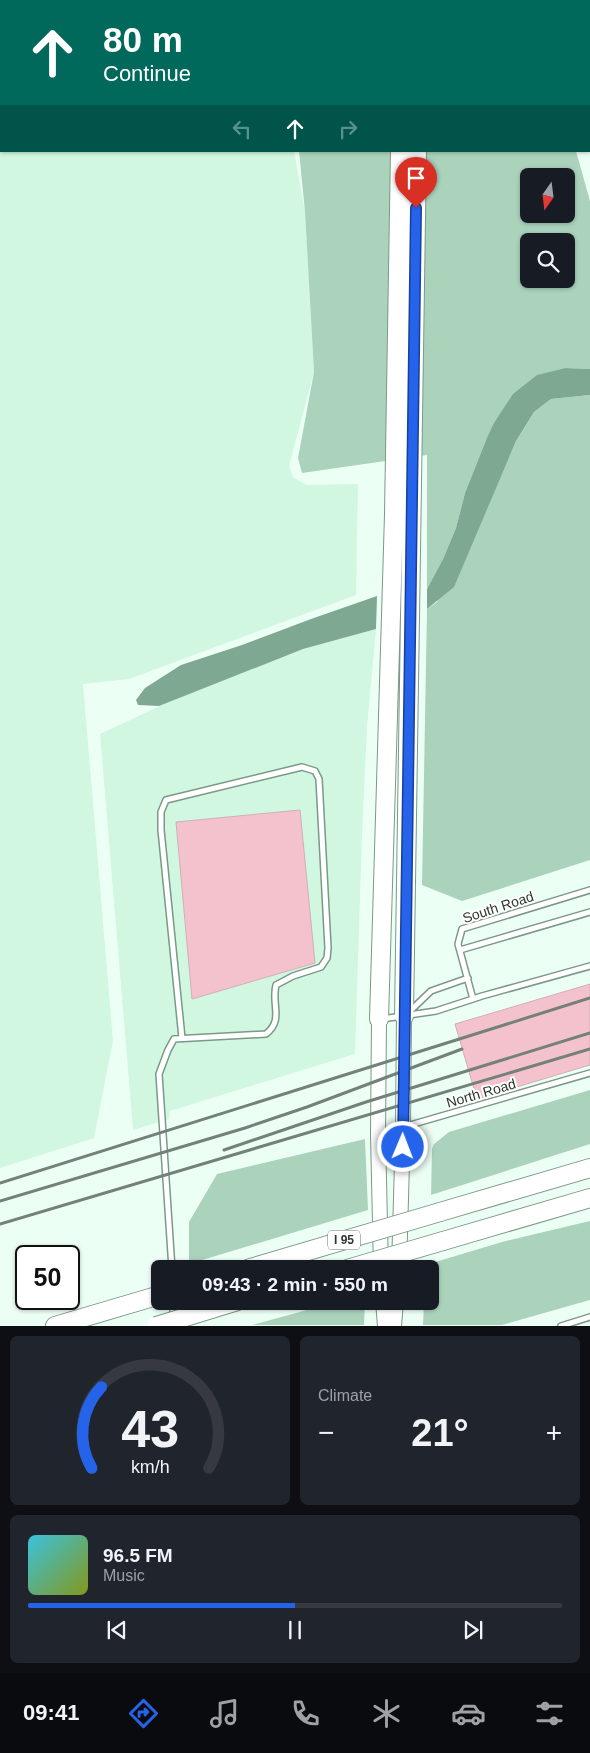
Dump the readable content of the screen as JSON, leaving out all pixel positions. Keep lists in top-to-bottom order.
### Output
{
  "streets": {
    "highway": ["I 95"],
    "lane": ["South Road", "North Road"]
  },
  "north": "bottom",
  "page": {
    "turn": ["80 m", "Continue"],
    "limit": "50",
    "trip": "09:43 · 2 min · 550 m",
    "tile": "Climate",
    "heat": ["−", "21°", "+"],
    "song": ["96.5 FM", "Music"],
    "tabs": "09:41",
    "gauge": ["43", "km/h"]
  }
}
